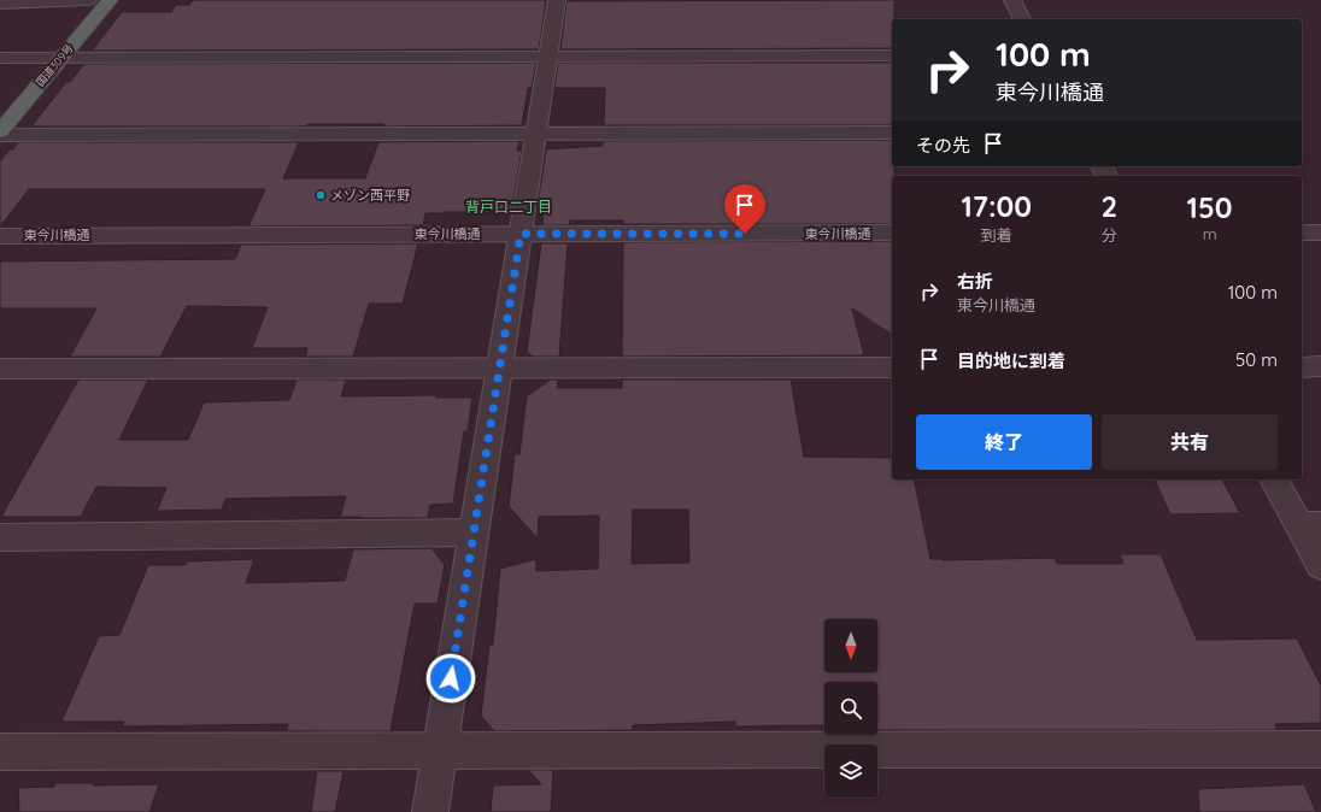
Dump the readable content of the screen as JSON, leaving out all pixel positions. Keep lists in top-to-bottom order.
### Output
{
  "streets": {
    "highway": ["国道309号"],
    "street": ["東今川橋通"]
  },
  "districts": ["背戸口二丁目"],
  "places": ["メゾン西平野"],
  "north": "bottom",
  "page": {
    "turn": ["100 m", "東今川橋通"],
    "then": "その先",
    "eta": [
      "17:00",
      "到着",
      "2",
      "分",
      "150",
      "m"
    ],
    "list": [
      {
        "name": "右折",
        "note": "東今川橋通",
        "value": "100 m"
      },
      {
        "name": "目的地に到着",
        "value": "50 m"
      }
    ],
    "buttons": ["終了", "共有"]
  }
}
